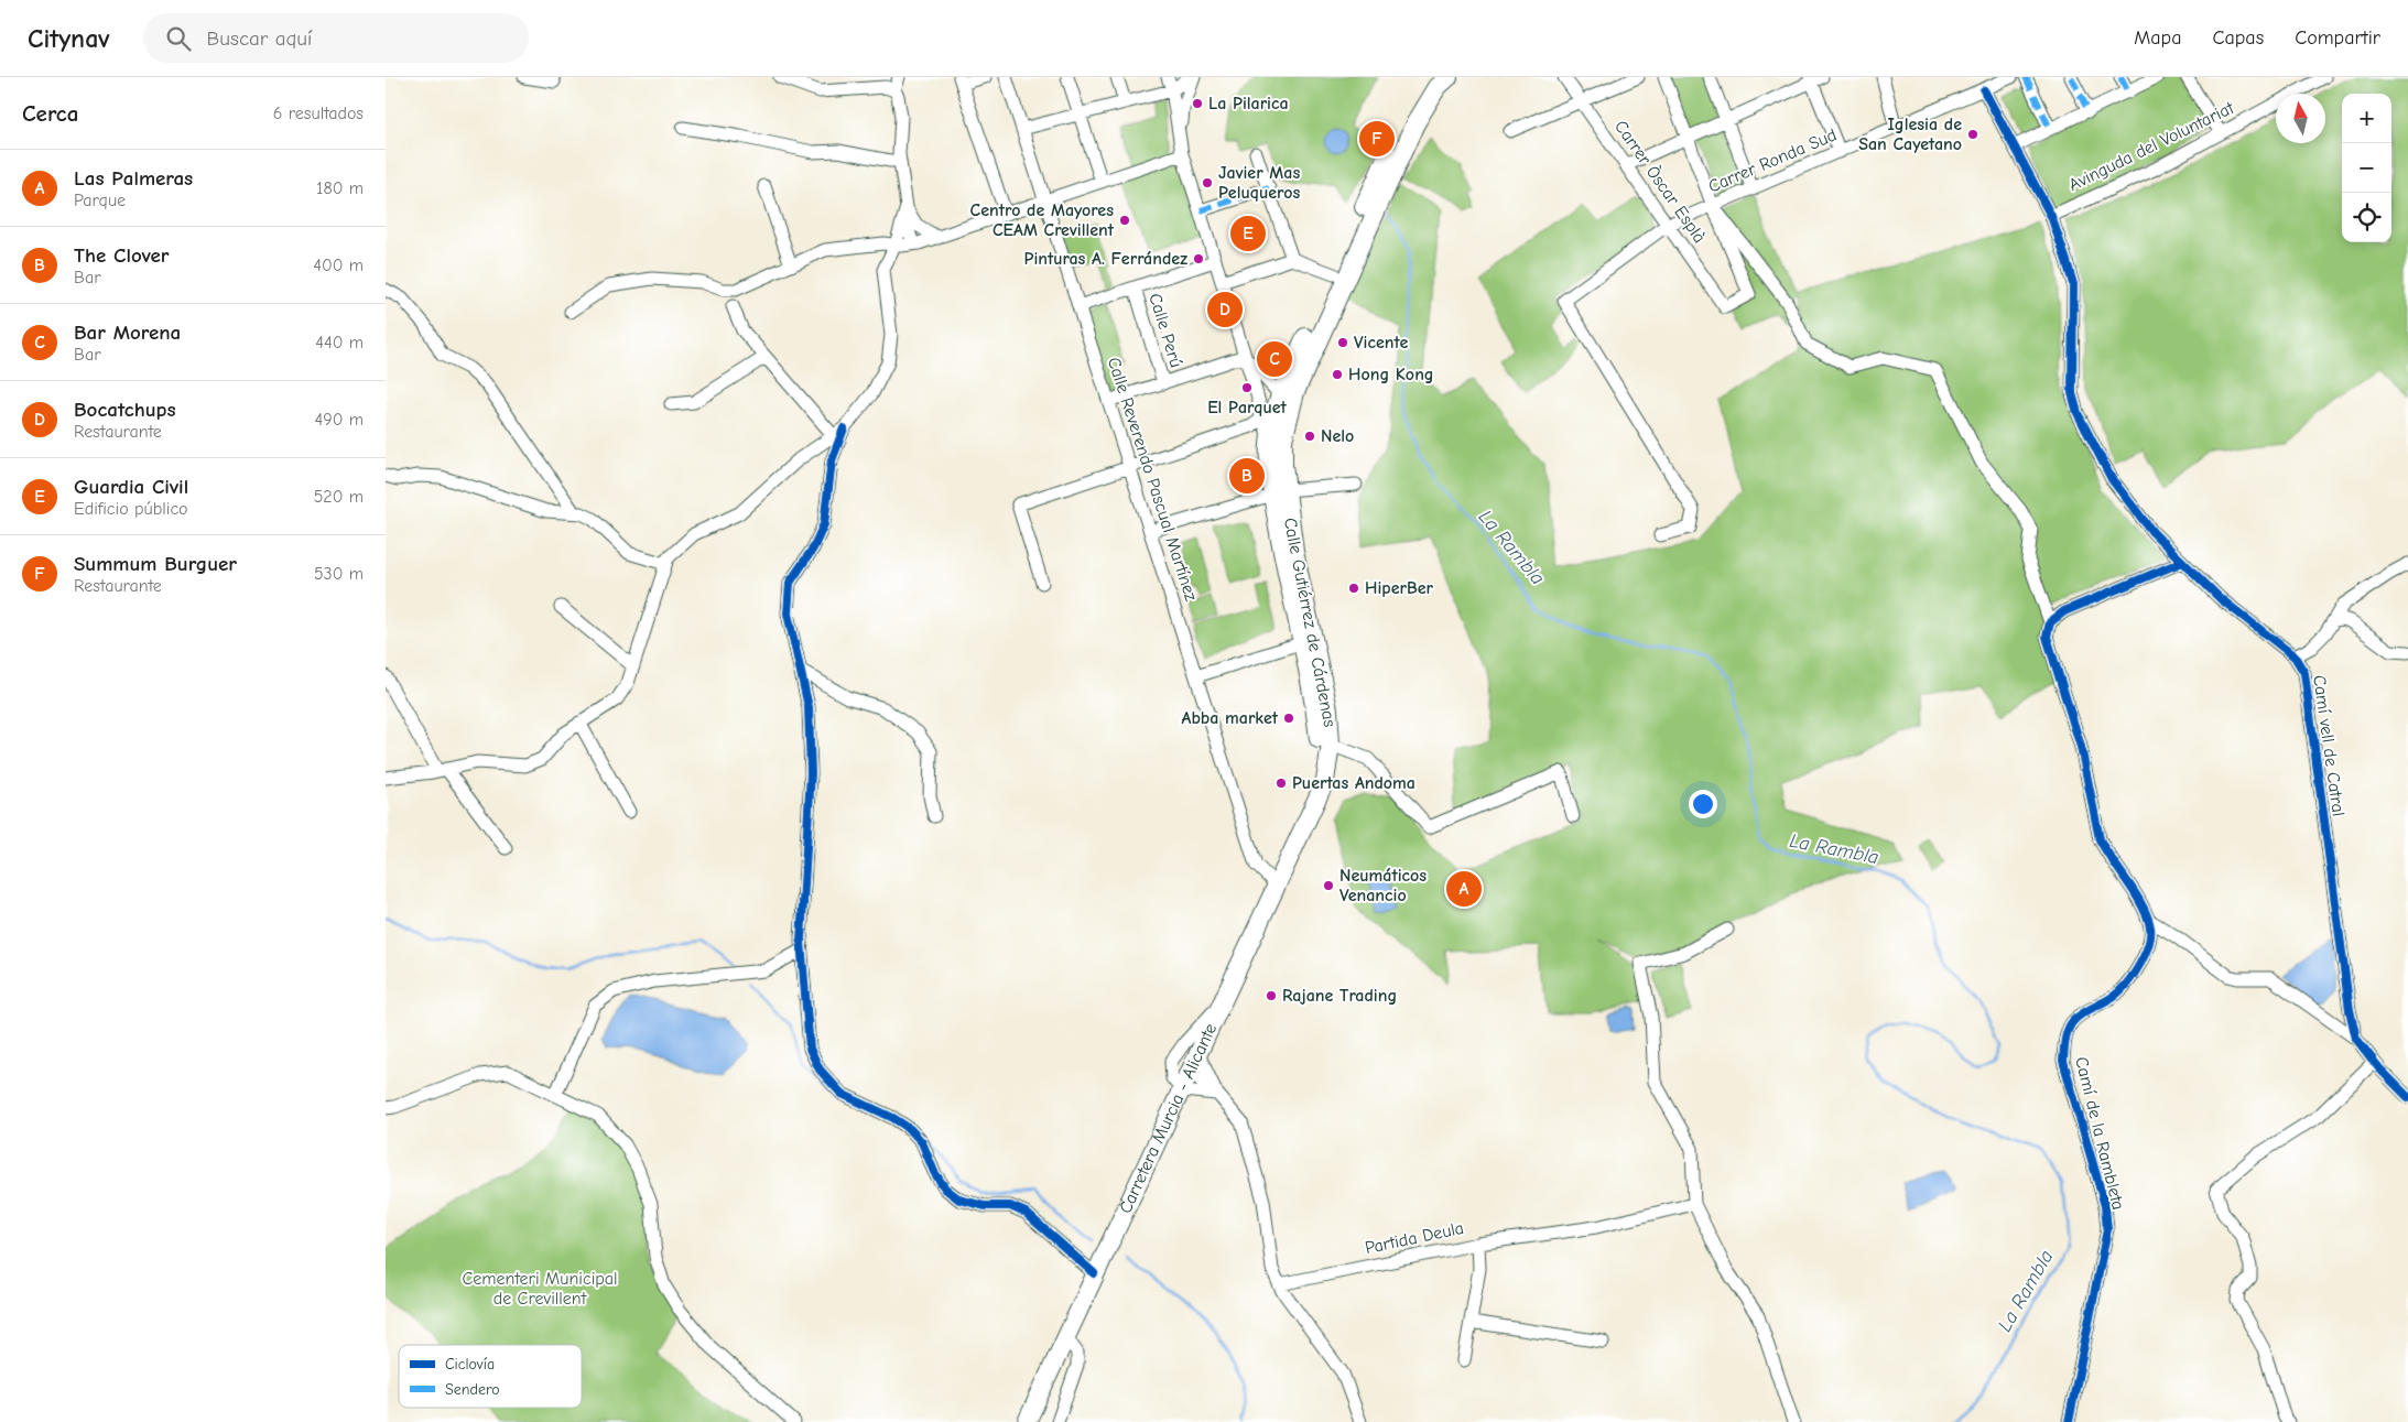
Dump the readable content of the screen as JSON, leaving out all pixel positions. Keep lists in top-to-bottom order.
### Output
{
  "streets": {
    "highway": ["Calle Gutiérrez de Cárdenas", "Carretera Murcia - Alicante"],
    "street": [
      "Avinguda del Voluntariat",
      "Carrer Ronda Sud",
      "Carrer Òscar Esplà",
      "Calle Perú",
      "Calle Reverendo Pascual Martínez",
      "Camí vell de Catral",
      "Camí de la Rambleta",
      "Partida Deula"
    ]
  },
  "crossings": [
    ["Avinguda del Voluntariat", "Camí vell de Catral"],
    ["Carrer Ronda Sud", "Carrer Òscar Esplà"],
    ["Carrer Ronda Sud", "Camí vell de Catral"],
    ["Calle Reverendo Pascual Martínez", "Carretera Murcia - Alicante"],
    ["Calle Gutiérrez de Cárdenas", "Carretera Murcia - Alicante"]
  ],
  "water": ["La Rambla"],
  "parks": ["Cementeri Municipal de Crevillent"],
  "places": [
    "La Pilarica",
    "Iglesia de San Cayetano",
    "Javier Mas Peluqueros",
    "Centro de Mayores CEAM Crevillent",
    "Pinturas A. Ferrández",
    "Vicente",
    "Hong Kong",
    "El Parquet",
    "Nelo",
    "HiperBer",
    "Abba market",
    "Puertas Andoma",
    "Neumáticos Venancio",
    "Rajane Trading"
  ],
  "legend": ["Ciclovía", "Sendero"],
  "north": "top",
  "page": {
    "header": "Citynav",
    "search": "Buscar aquí",
    "nav": ["Mapa", "Capas", "Compartir"],
    "heading": ["Cerca", "6 resultados"],
    "map_buttons": ["+", "−"],
    "pins": [
      "F",
      "E",
      "D",
      "C",
      "B",
      "A"
    ],
    "list": [
      {
        "mark": "A",
        "name": "Las Palmeras",
        "note": "Parque",
        "value": "180 m"
      },
      {
        "mark": "B",
        "name": "The Clover",
        "note": "Bar",
        "value": "400 m"
      },
      {
        "mark": "C",
        "name": "Bar Morena",
        "note": "Bar",
        "value": "440 m"
      },
      {
        "mark": "D",
        "name": "Bocatchups",
        "note": "Restaurante",
        "value": "490 m"
      },
      {
        "mark": "E",
        "name": "Guardia Civil",
        "note": "Edificio público",
        "value": "520 m"
      },
      {
        "mark": "F",
        "name": "Summum Burguer",
        "note": "Restaurante",
        "value": "530 m"
      }
    ]
  }
}
